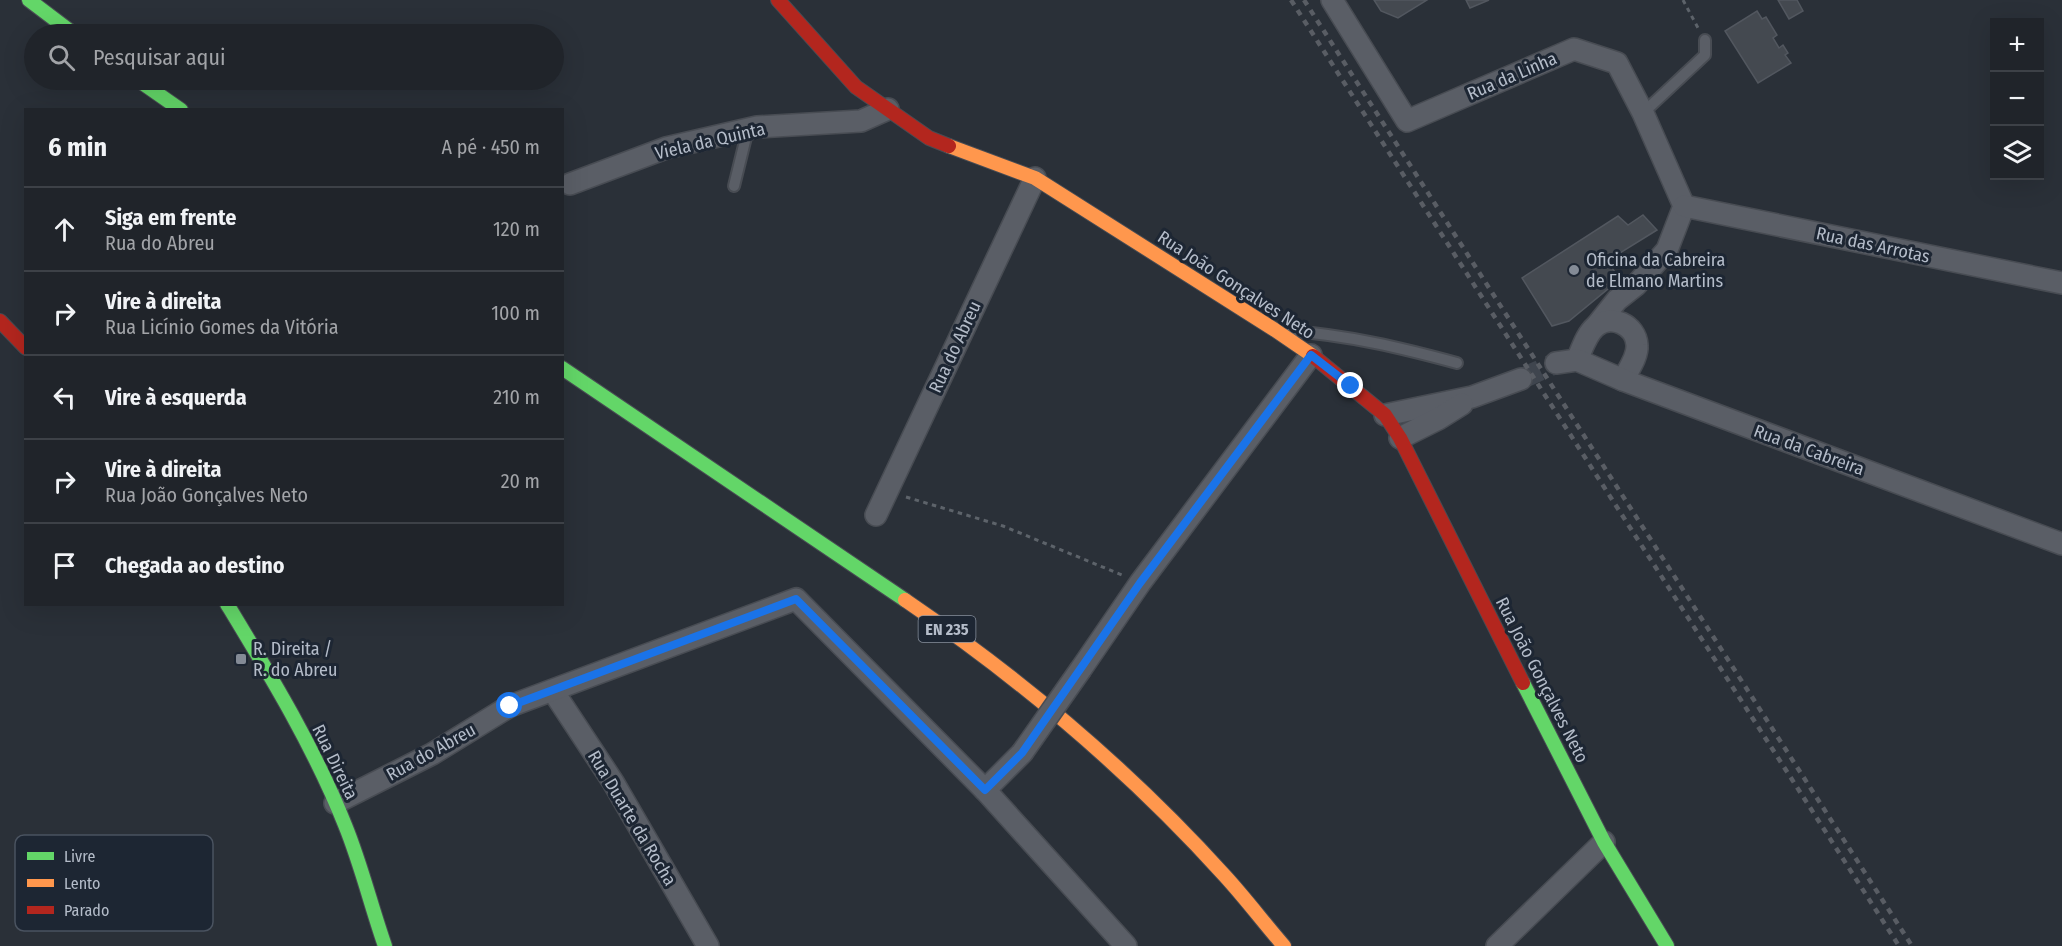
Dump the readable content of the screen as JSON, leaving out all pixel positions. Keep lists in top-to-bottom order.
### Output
{
  "streets": {
    "main road": ["Rua João Gonçalves Neto", "EN 235", "Rua Direita"],
    "street": [
      "Rua da Linha",
      "Viela da Quinta",
      "Rua das Arrotas",
      "Rua do Abreu",
      "Rua da Cabreira",
      "Rua Duarte da Rocha"
    ]
  },
  "crossings": [
    ["Rua da Linha", "Rua das Arrotas"],
    ["Viela da Quinta", "Rua João Gonçalves Neto"],
    ["Rua João Gonçalves Neto", "Rua do Abreu"],
    ["Rua do Abreu", "Rua Direita"],
    ["Rua do Abreu", "Rua Duarte da Rocha"]
  ],
  "places": {
    "other": ["Oficina da Cabreira de Elmano Martins"],
    "transit": ["R. Direita / R. do Abreu"]
  },
  "legend": ["Livre", "Lento", "Parado"],
  "page": {
    "map_buttons": ["+", "−"],
    "search": "Pesquisar aqui",
    "heading": ["6 min", "A pé · 450 m"],
    "list": [
      ["Siga em frente", "Rua do Abreu", "120 m"],
      ["Vire à direita", "Rua Licínio Gomes da Vitória", "100 m"],
      ["Vire à esquerda", "210 m"],
      ["Vire à direita", "Rua João Gonçalves Neto", "20 m"],
      "Chegada ao destino"
    ]
  }
}
